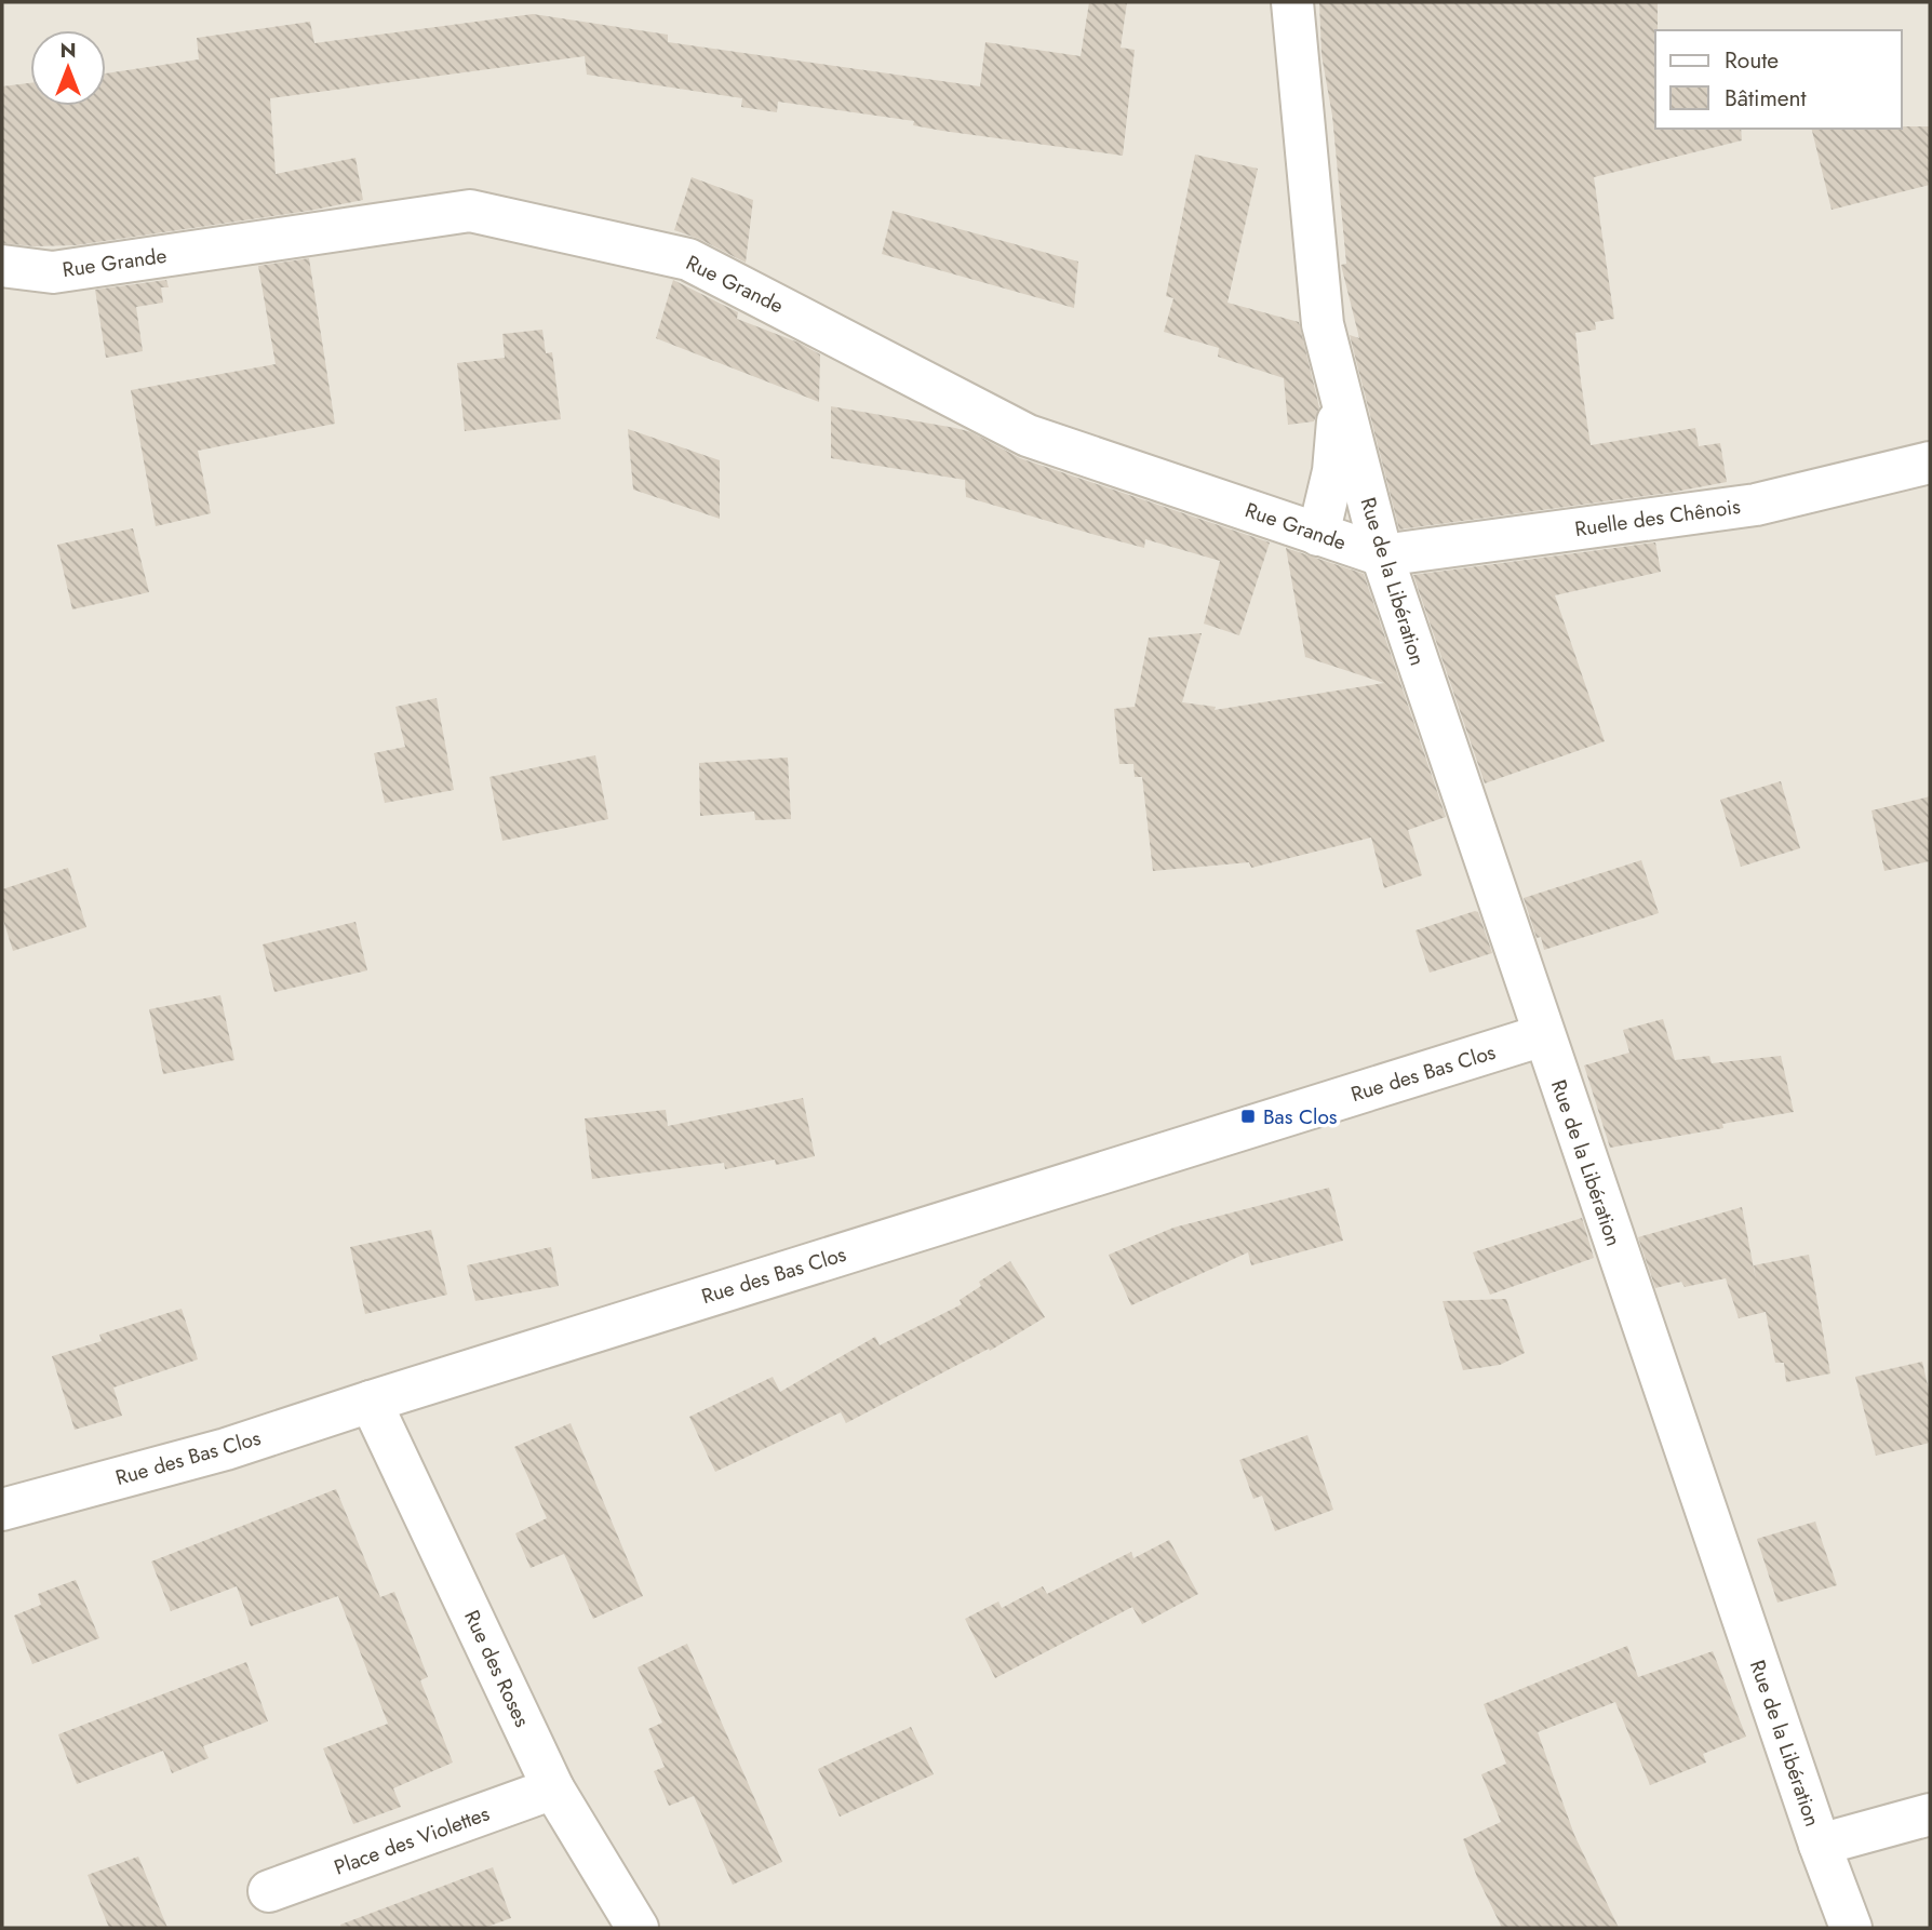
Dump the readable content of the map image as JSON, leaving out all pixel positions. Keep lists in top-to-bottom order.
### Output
{
  "streets": {
    "street": [
      "Rue Grande",
      "Ruelle des Chênois",
      "Rue de la Libération",
      "Rue des Bas Clos",
      "Rue des Roses",
      "Place des Violettes"
    ]
  },
  "crossings": [
    ["Rue Grande", "Ruelle des Chênois"],
    ["Rue Grande", "Rue de la Libération"],
    ["Ruelle des Chênois", "Rue de la Libération"],
    ["Rue de la Libération", "Rue des Bas Clos"],
    ["Rue des Bas Clos", "Rue des Roses"],
    ["Rue des Roses", "Place des Violettes"]
  ],
  "places": {
    "transit": ["Bas Clos"]
  },
  "legend": ["Route", "Bâtiment"],
  "north": "top"
}
